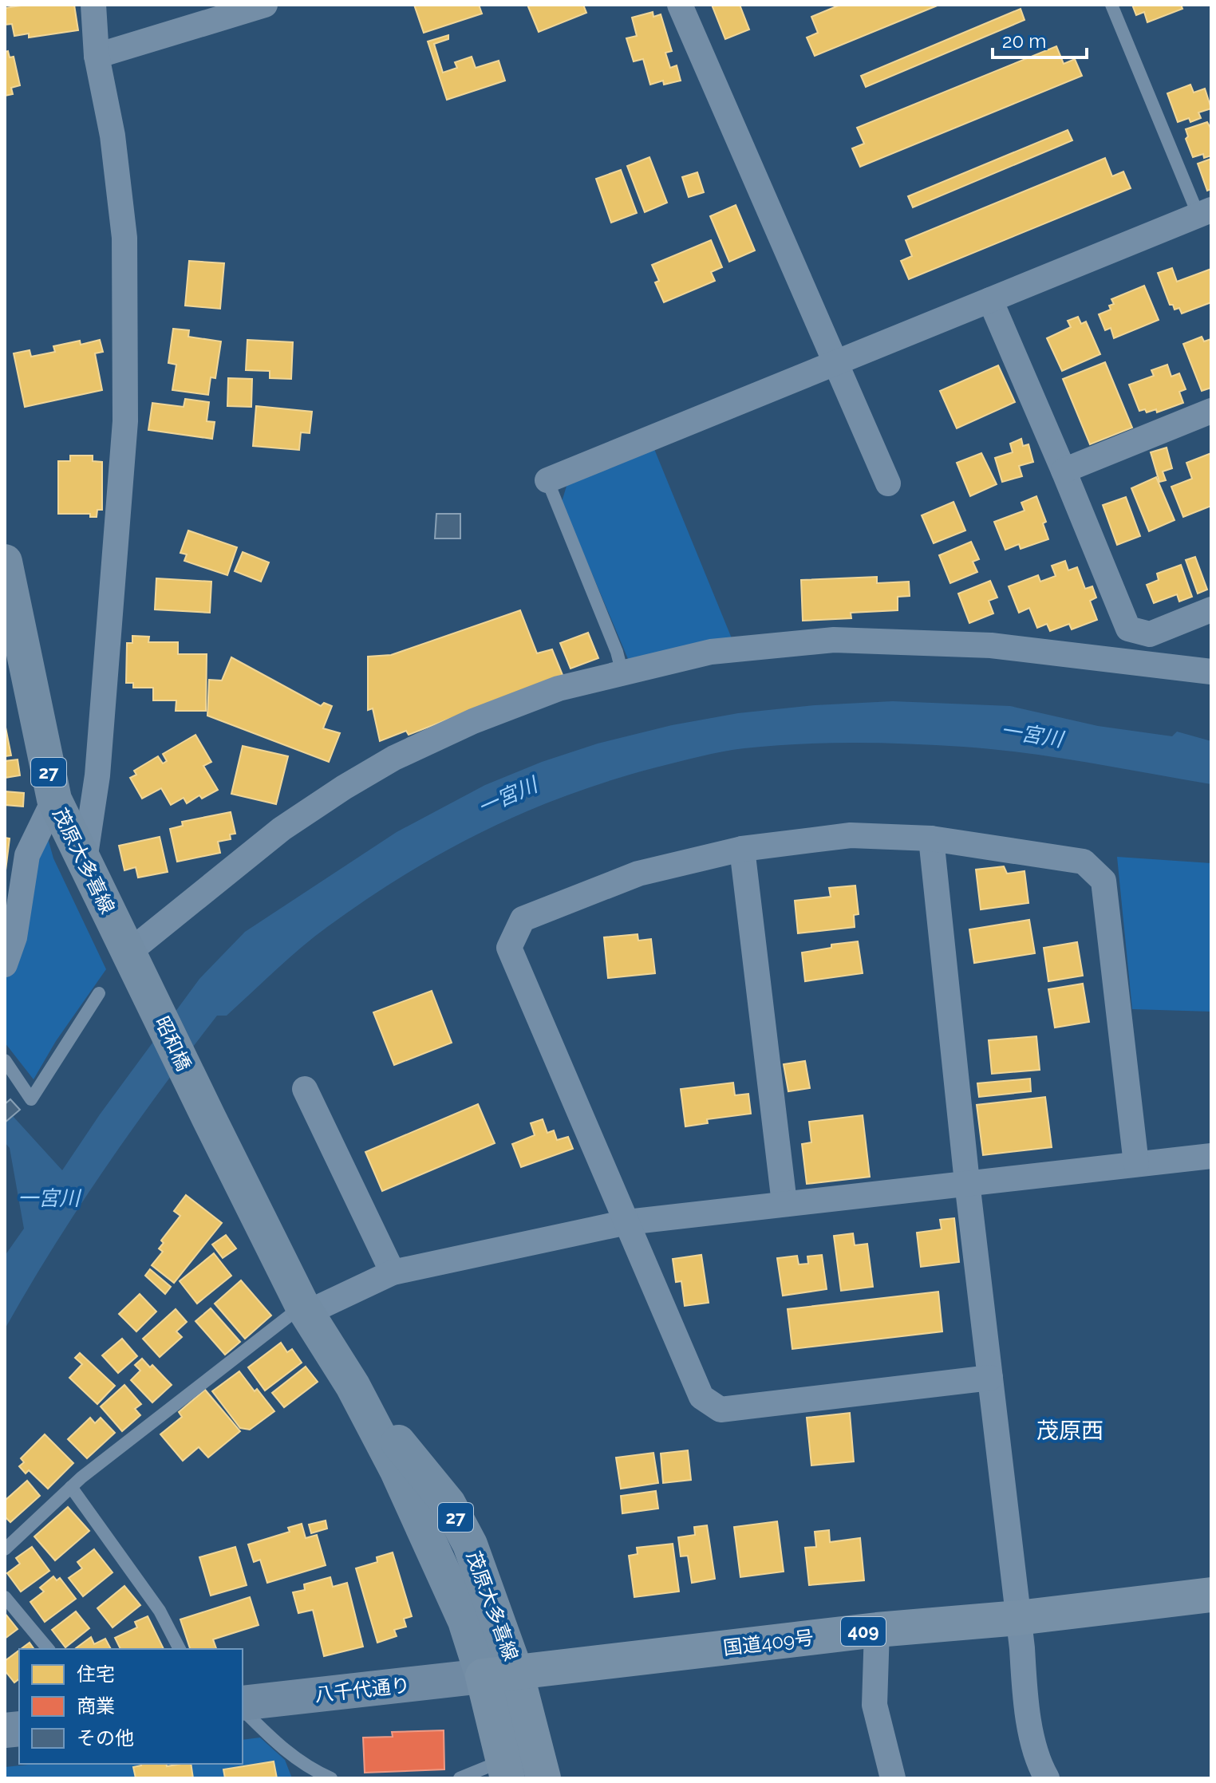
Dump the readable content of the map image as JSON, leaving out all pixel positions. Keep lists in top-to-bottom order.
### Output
{
  "streets": {
    "highway": ["409", "国道409号"],
    "main road": ["27", "茂原大多喜線", "昭和橋"],
    "street": ["八千代通り"]
  },
  "crossings": [
    ["茂原大多喜線", "昭和橋"],
    ["茂原大多喜線", "国道409号"],
    ["茂原大多喜線", "八千代通り"],
    ["国道409号", "八千代通り"]
  ],
  "districts": ["茂原西"],
  "water": ["一宮川"],
  "legend": ["住宅", "商業", "その他"],
  "scale_bar": "20 m"
}
